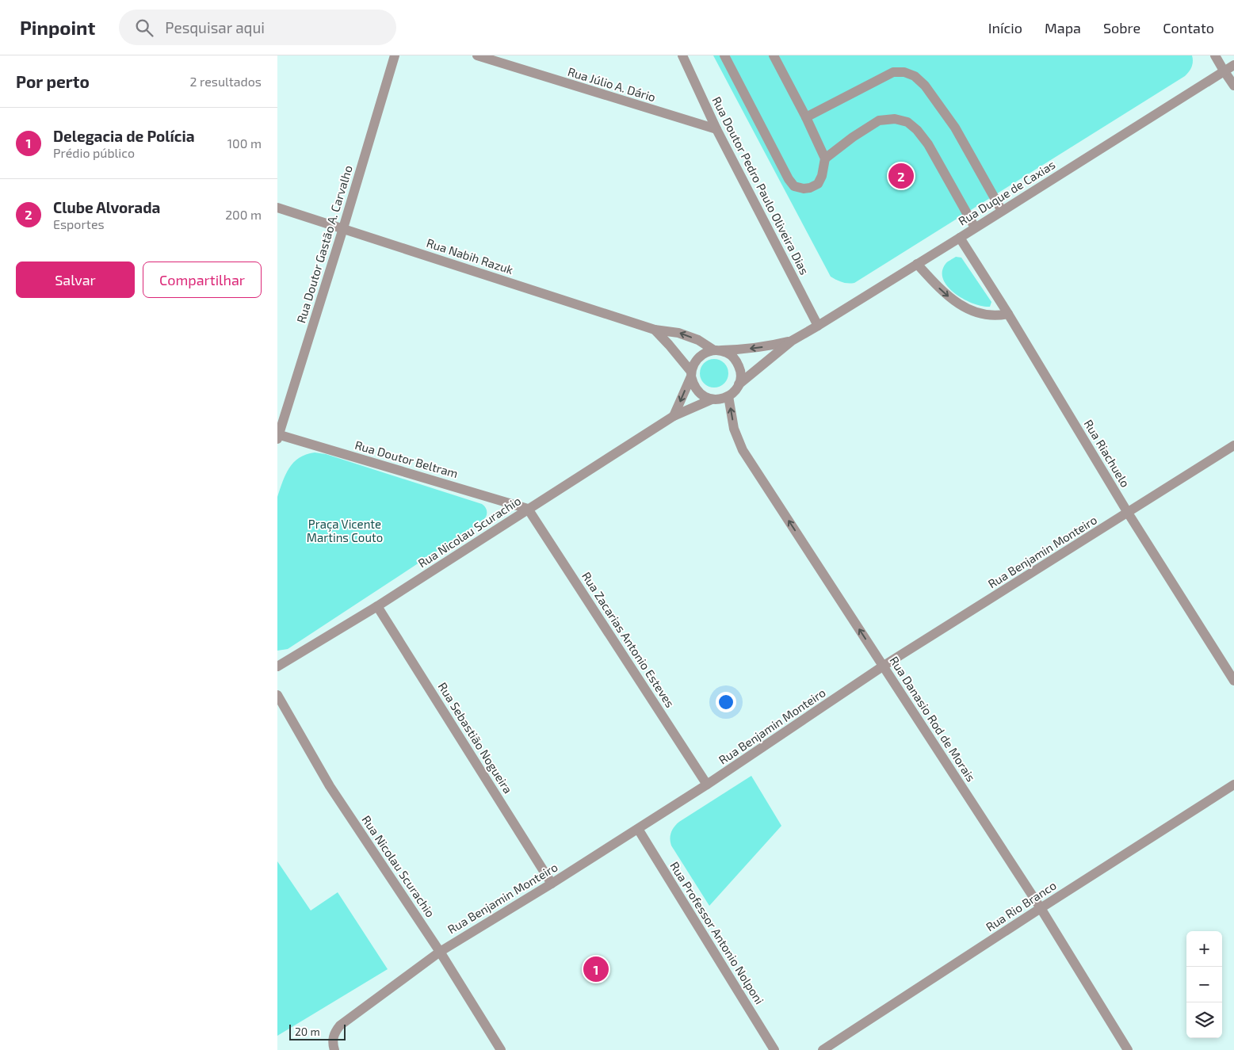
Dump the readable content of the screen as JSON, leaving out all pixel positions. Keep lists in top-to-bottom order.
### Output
{
  "streets": {
    "street": [
      "Rua Júlio A. Dário",
      "Rua Doutor Pedro Paulo Oliveira Dias",
      "Rua Duque de Caxias",
      "Rua Doutor Gastão A. Carvalho",
      "Rua Nabih Razuk",
      "Rua Riachuelo",
      "Rua Doutor Beltram",
      "Rua Nicolau Scurachio",
      "Rua Benjamin Monteiro",
      "Rua Zacarias Antonio Esteves",
      "Rua Danasio Rod de Morais",
      "Rua Sebastião Nogueira",
      "Rua Rio Branco",
      "Rua Professor Antonio Nolponi"
    ]
  },
  "crossings": [
    ["Rua Júlio A. Dário", "Rua Doutor Pedro Paulo Oliveira Dias"],
    ["Rua Doutor Pedro Paulo Oliveira Dias", "Rua Duque de Caxias"],
    ["Rua Duque de Caxias", "Rua Nabih Razuk"],
    ["Rua Duque de Caxias", "Rua Riachuelo"],
    ["Rua Duque de Caxias", "Rua Nicolau Scurachio"],
    ["Rua Duque de Caxias", "Rua Danasio Rod de Morais"],
    ["Rua Doutor Gastão A. Carvalho", "Rua Nabih Razuk"],
    ["Rua Doutor Gastão A. Carvalho", "Rua Doutor Beltram"],
    ["Rua Nabih Razuk", "Rua Nicolau Scurachio"],
    ["Rua Nabih Razuk", "Rua Danasio Rod de Morais"],
    ["Rua Riachuelo", "Rua Benjamin Monteiro"],
    ["Rua Doutor Beltram", "Rua Nicolau Scurachio"],
    ["Rua Doutor Beltram", "Rua Zacarias Antonio Esteves"],
    ["Rua Nicolau Scurachio", "Rua Benjamin Monteiro"],
    ["Rua Nicolau Scurachio", "Rua Zacarias Antonio Esteves"],
    ["Rua Nicolau Scurachio", "Rua Danasio Rod de Morais"],
    ["Rua Nicolau Scurachio", "Rua Sebastião Nogueira"],
    ["Rua Benjamin Monteiro", "Rua Zacarias Antonio Esteves"],
    ["Rua Benjamin Monteiro", "Rua Danasio Rod de Morais"],
    ["Rua Benjamin Monteiro", "Rua Sebastião Nogueira"],
    ["Rua Benjamin Monteiro", "Rua Professor Antonio Nolponi"],
    ["Rua Danasio Rod de Morais", "Rua Rio Branco"]
  ],
  "one_way": ["Rua Danasio Rod de Morais"],
  "parks": ["Praça Vicente Martins Couto"],
  "scale_bar": "20 m",
  "page": {
    "header": "Pinpoint",
    "search": "Pesquisar aqui",
    "nav": [
      "Início",
      "Mapa",
      "Sobre",
      "Contato"
    ],
    "heading": ["Por perto", "2 resultados"],
    "list": [
      {
        "mark": "1",
        "name": "Delegacia de Polícia",
        "note": "Prédio público",
        "value": "100 m"
      },
      {
        "mark": "2",
        "name": "Clube Alvorada",
        "note": "Esportes",
        "value": "200 m"
      }
    ],
    "pins": ["2", "1"],
    "buttons": ["Salvar", "Compartilhar"],
    "map_buttons": ["+", "−"],
    "scale": "20 m"
  }
}
